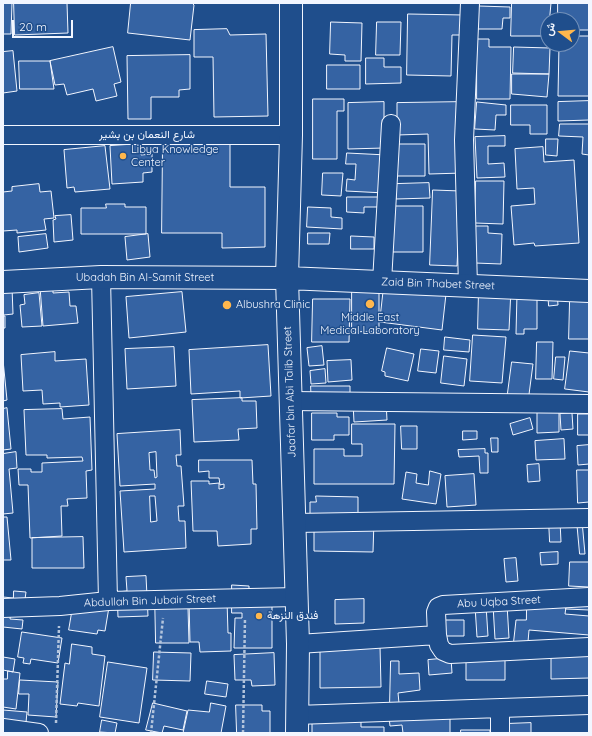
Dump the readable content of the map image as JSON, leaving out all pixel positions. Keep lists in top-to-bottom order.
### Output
{
  "streets": {
    "street": [
      "شارع النعمان بن بشير",
      "Ubadah Bin Al-Samit Street",
      "Zaid Bin Thabet Street",
      "Jaafar bin Abi Talib Street",
      "Abdullah Bin Jubair Street",
      "Abu Uqba Street"
    ]
  },
  "crossings": [
    ["شارع النعمان بن بشير", "Jaafar bin Abi Talib Street"],
    ["Ubadah Bin Al-Samit Street", "Zaid Bin Thabet Street"],
    ["Ubadah Bin Al-Samit Street", "Jaafar bin Abi Talib Street"],
    ["Zaid Bin Thabet Street", "Jaafar bin Abi Talib Street"],
    ["Jaafar bin Abi Talib Street", "Abdullah Bin Jubair Street"]
  ],
  "places": [
    "Libya Knowledge Center",
    "Middle East Medical Laboratory",
    "Albushra Clinic",
    "فندق النزهة"
  ],
  "scale_bar": "20 m",
  "north": "left"
}
